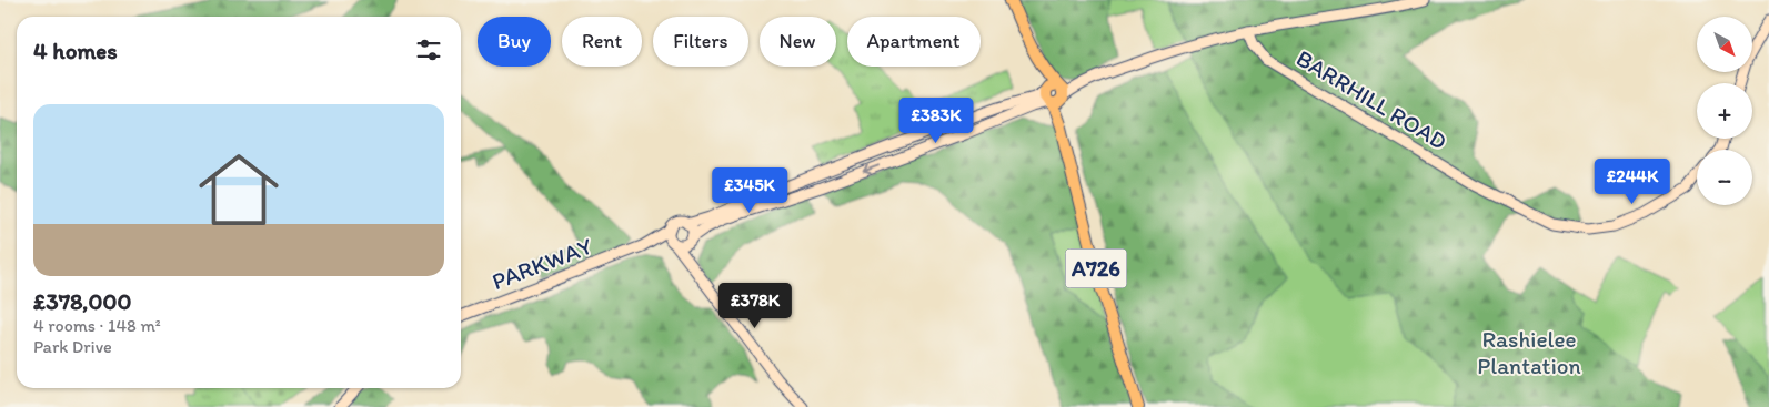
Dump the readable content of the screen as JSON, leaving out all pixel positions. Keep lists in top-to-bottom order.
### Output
{
  "streets": {
    "main road": ["A726"],
    "street": ["BARRHILL ROAD", "PARKWAY"]
  },
  "parks": ["Rashielee Plantation"],
  "north": "bottom right",
  "page": {
    "map_buttons": ["+", "−"],
    "chip": [
      "Buy",
      "Rent",
      "Filters",
      "New",
      "Apartment"
    ],
    "heading": "4 homes",
    "list": [
      {
        "name": "£378,000",
        "note": "4 rooms · 148 m² · Park Drive"
      }
    ],
    "price": [
      "£383K",
      "£244K",
      "£345K",
      "£378K"
    ]
  }
}
